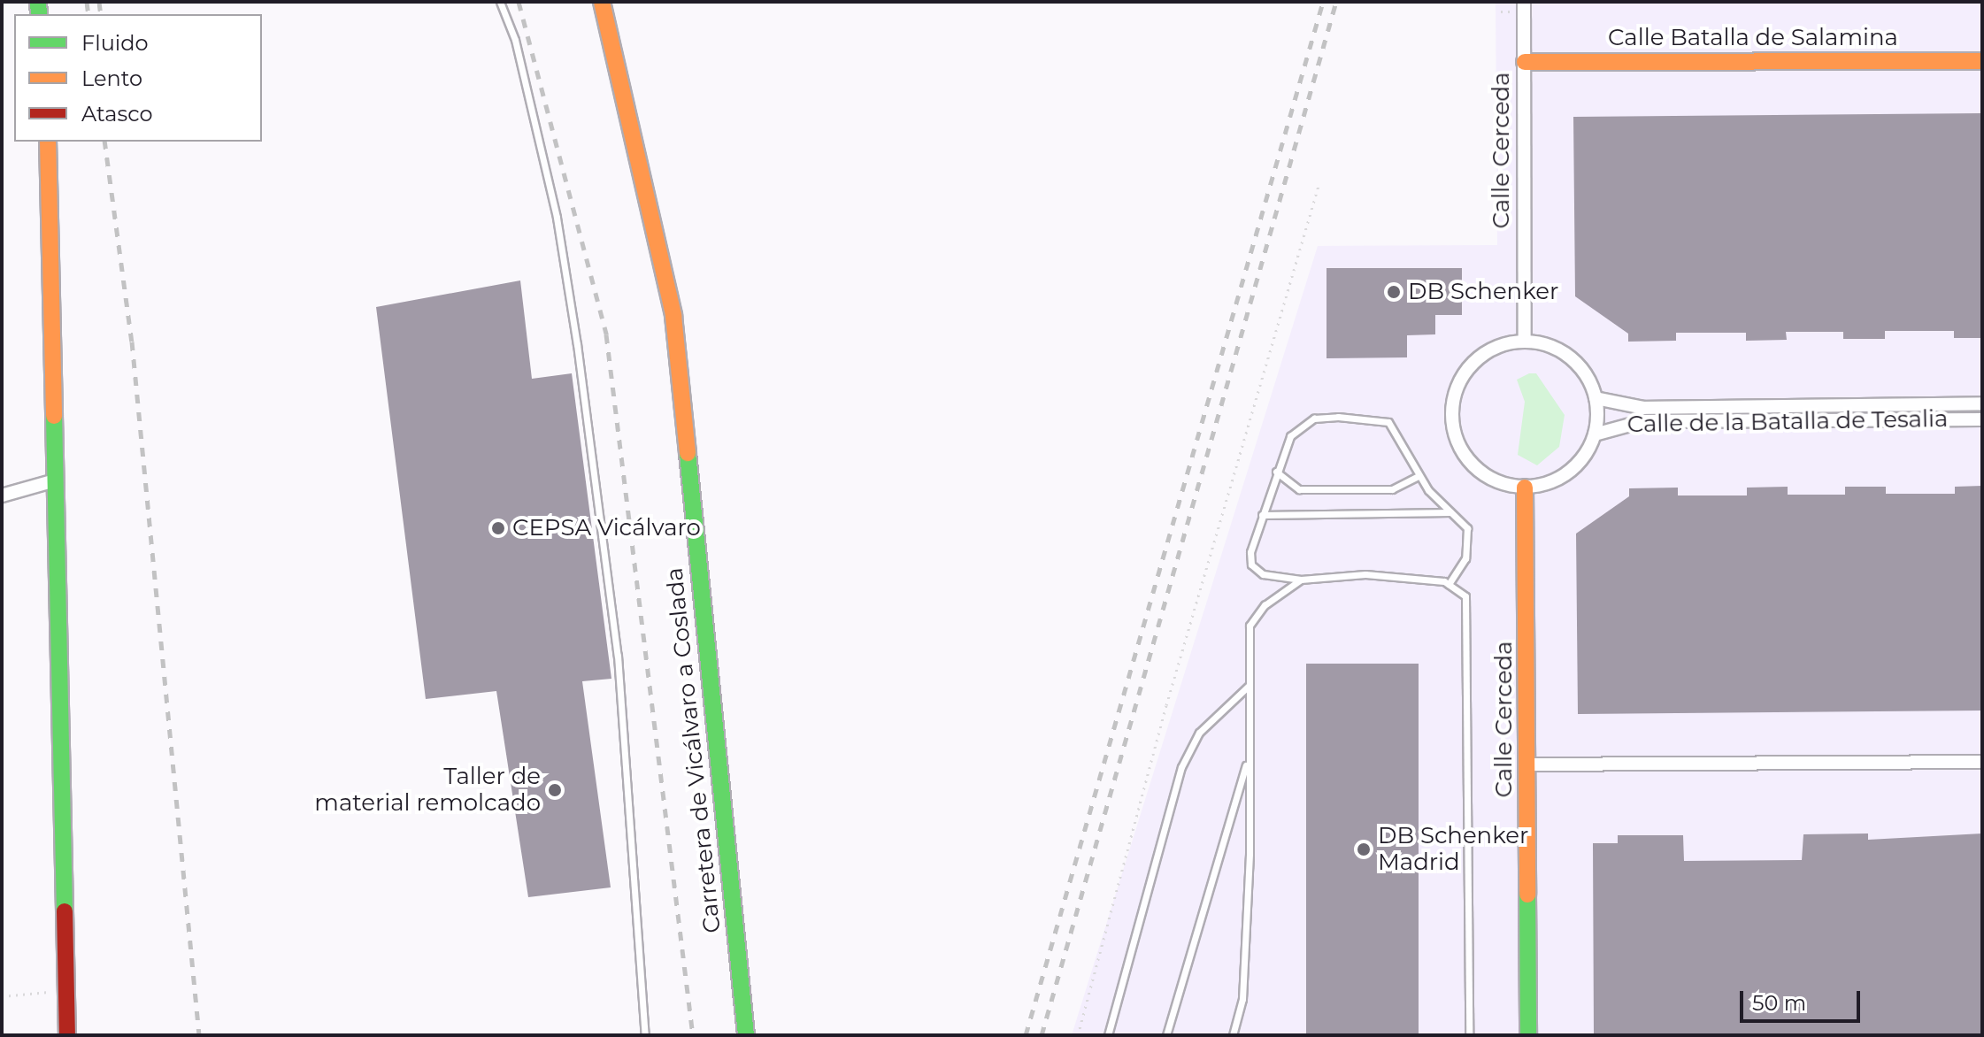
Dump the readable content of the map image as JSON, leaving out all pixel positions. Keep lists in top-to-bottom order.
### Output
{
  "streets": {
    "street": [
      "Calle Batalla de Salamina",
      "Calle Cerceda",
      "Calle de la Batalla de Tesalia",
      "Carretera de Vicálvaro a Coslada"
    ]
  },
  "crossings": [
    ["Calle Batalla de Salamina", "Calle Cerceda"],
    ["Calle Cerceda", "Calle de la Batalla de Tesalia"]
  ],
  "places": [
    "DB Schenker",
    "CEPSA Vicálvaro",
    "Taller de material remolcado",
    "DB Schenker Madrid"
  ],
  "legend": ["Fluido", "Lento", "Atasco"],
  "scale_bar": "50 m"
}
